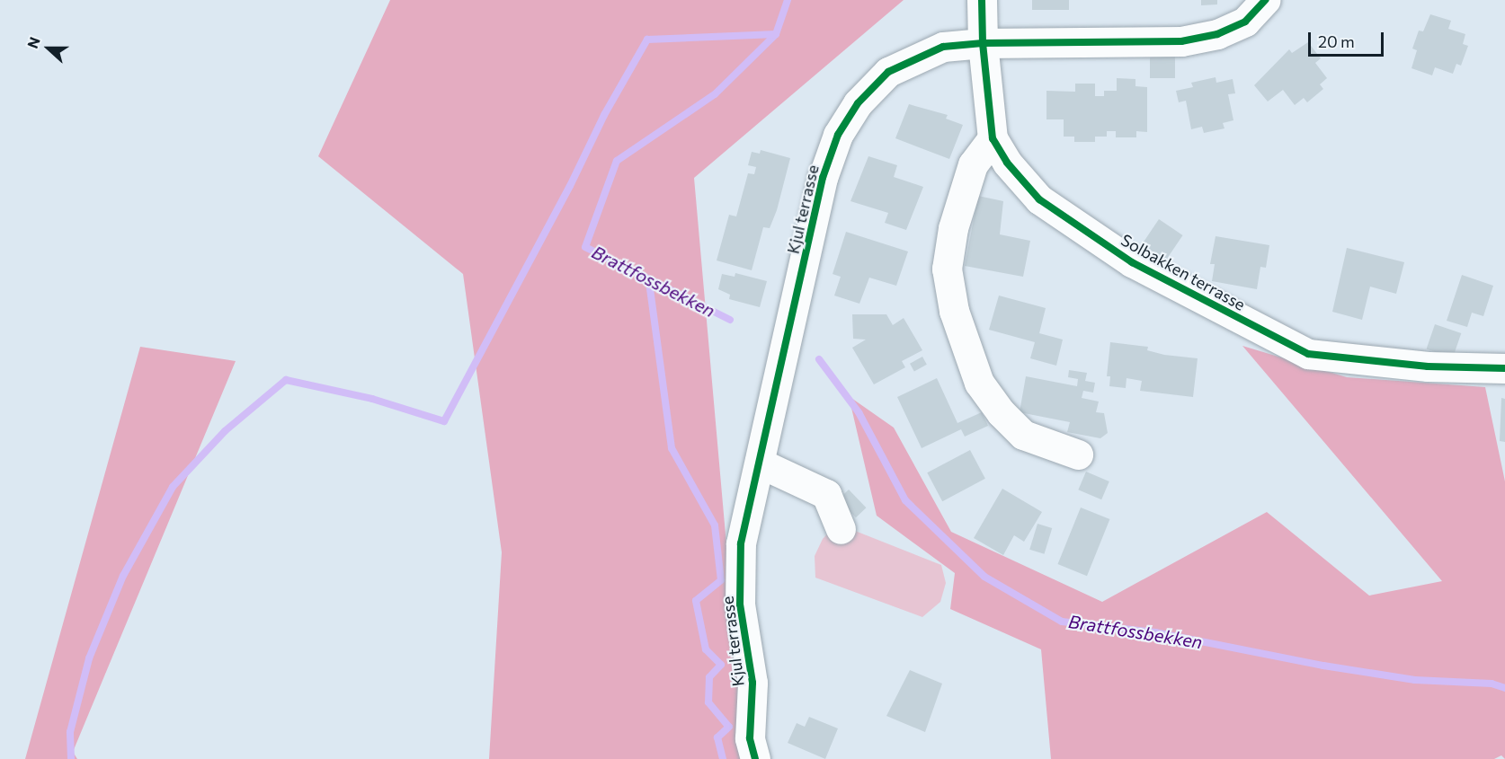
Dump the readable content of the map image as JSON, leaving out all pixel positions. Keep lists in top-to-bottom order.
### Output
{
  "streets": {
    "street": ["Kjul terrasse", "Solbakken terrasse"]
  },
  "crossings": [
    ["Kjul terrasse", "Solbakken terrasse"]
  ],
  "water": ["Brattfossbekken"],
  "scale_bar": "20 m",
  "north": "left"
}
